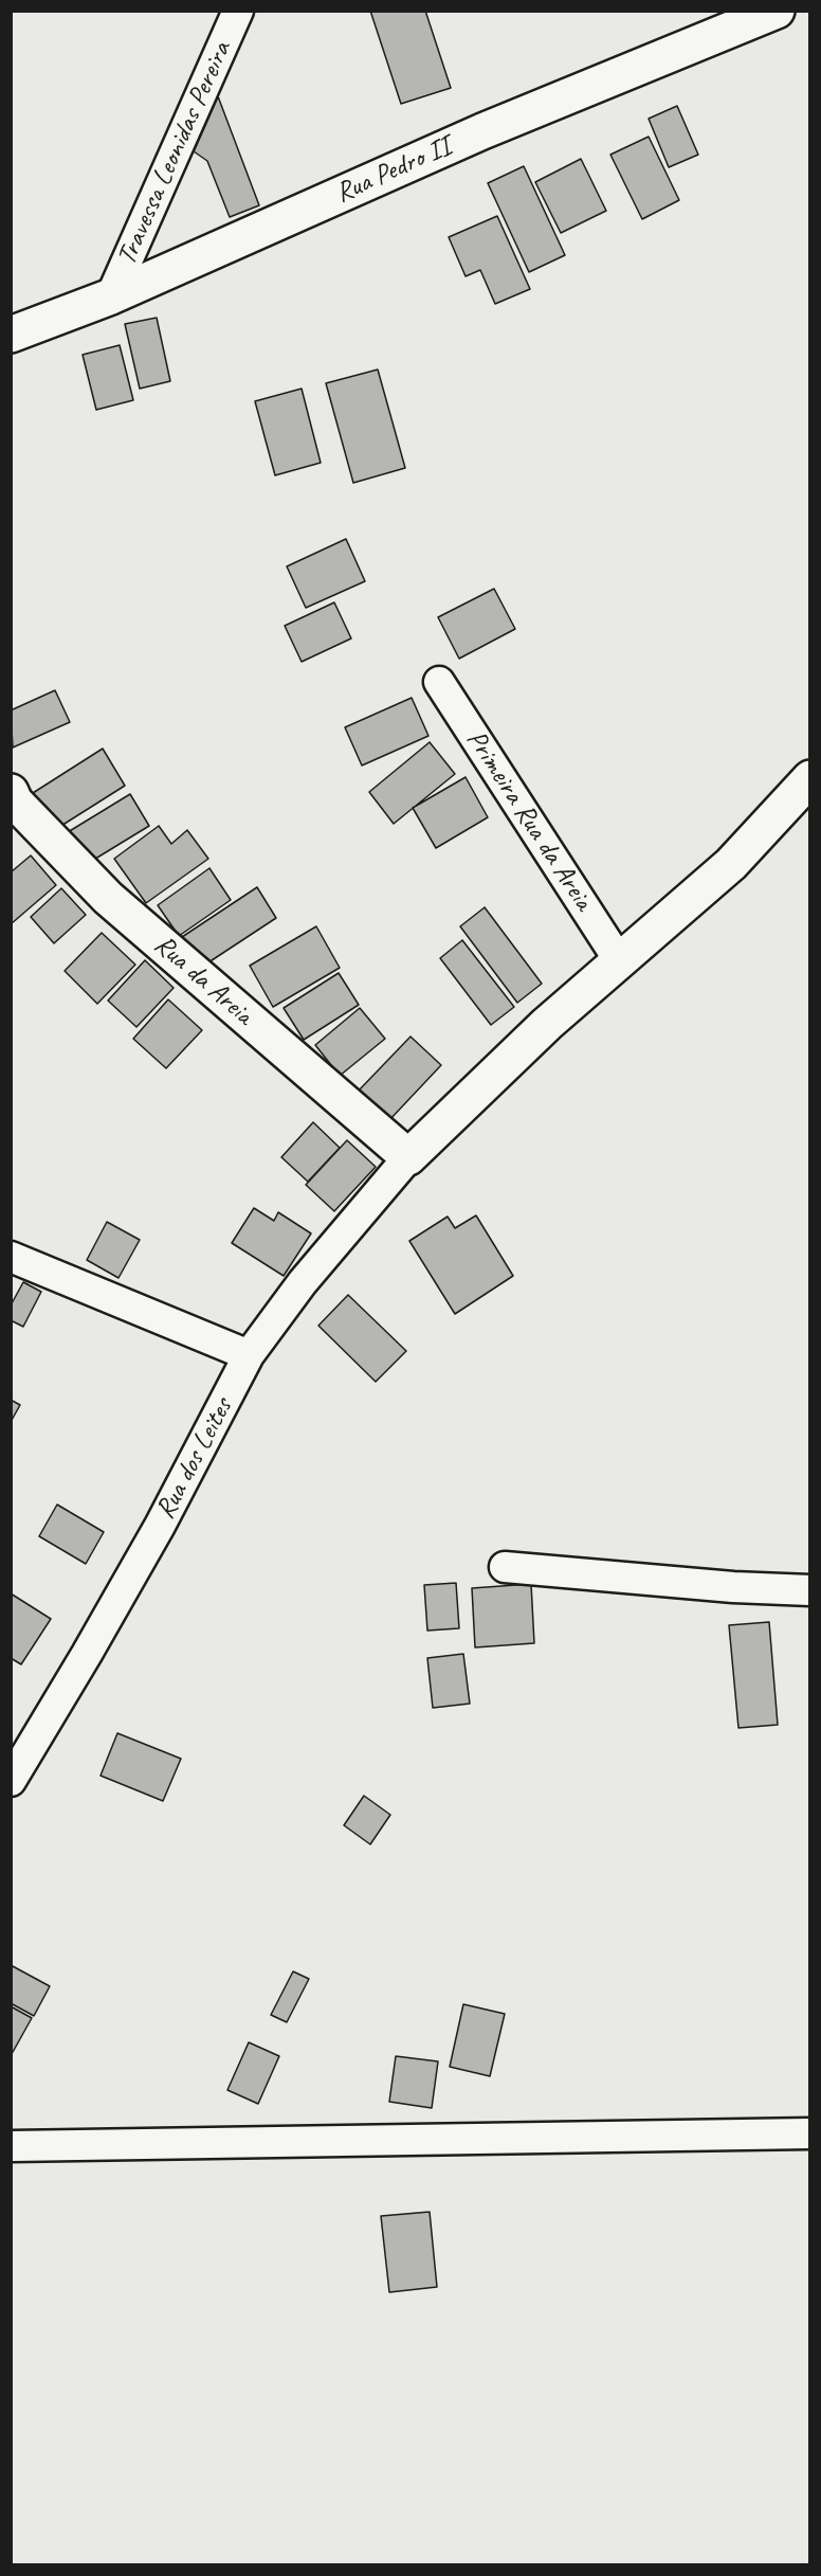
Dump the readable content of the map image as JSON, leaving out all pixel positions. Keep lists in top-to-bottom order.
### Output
{
  "streets": {
    "street": [
      "Travessa Leonidas Pereira",
      "Rua Pedro II",
      "Primeira Rua da Areia",
      "Rua da Areia",
      "Rua dos Leites"
    ]
  },
  "crossings": [
    ["Travessa Leonidas Pereira", "Rua Pedro II"],
    ["Rua da Areia", "Rua dos Leites"]
  ]
}
